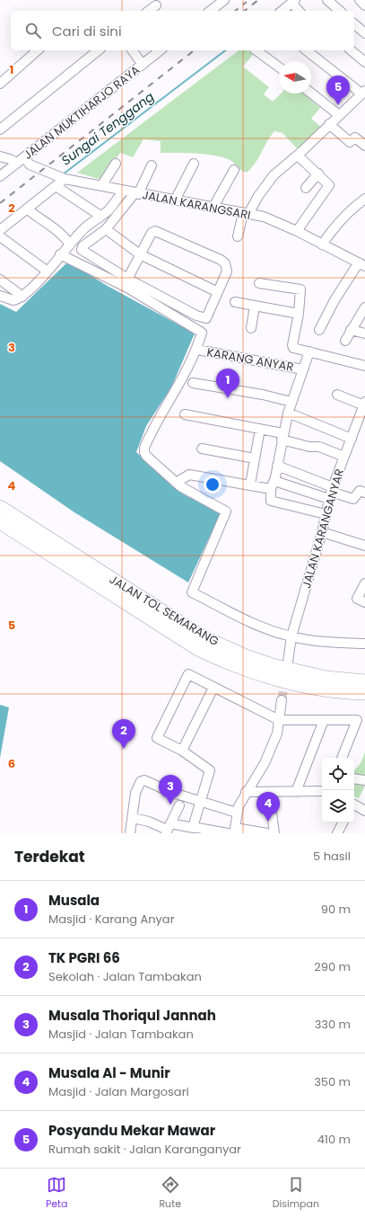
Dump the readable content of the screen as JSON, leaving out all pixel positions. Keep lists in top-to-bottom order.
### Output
{
  "streets": {
    "highway": ["JALAN TOL SEMARANG"],
    "street": [
      "JALAN MUKTIHARJO RAYA",
      "JALAN KARANGSARI",
      "KARANG ANYAR",
      "JALAN KARANGANYAR"
    ]
  },
  "crossings": [
    ["JALAN MUKTIHARJO RAYA", "JALAN KARANGSARI"]
  ],
  "water": ["Sungai Tenggang"],
  "north": "left",
  "page": {
    "search": "Cari di sini",
    "pins": [
      "5",
      "1",
      "2",
      "3",
      "4"
    ],
    "heading": ["Terdekat", "5 hasil"],
    "list": [
      {
        "mark": "1",
        "name": "Musala",
        "note": "Masjid · Karang Anyar",
        "value": "90 m"
      },
      {
        "mark": "2",
        "name": "TK PGRI 66",
        "note": "Sekolah · Jalan Tambakan",
        "value": "290 m"
      },
      {
        "mark": "3",
        "name": "Musala Thoriqul Jannah",
        "note": "Masjid · Jalan Tambakan",
        "value": "330 m"
      },
      {
        "mark": "4",
        "name": "Musala Al - Munir",
        "note": "Masjid · Jalan Margosari",
        "value": "350 m"
      },
      {
        "mark": "5",
        "name": "Posyandu Mekar Mawar",
        "note": "Rumah sakit · Jalan Karanganyar",
        "value": "410 m"
      }
    ],
    "nav": ["Peta", "Rute", "Disimpan"]
  },
  "grid": {
    "rows": [
      "1",
      "2",
      "3",
      "4",
      "5",
      "6"
    ]
  }
}
